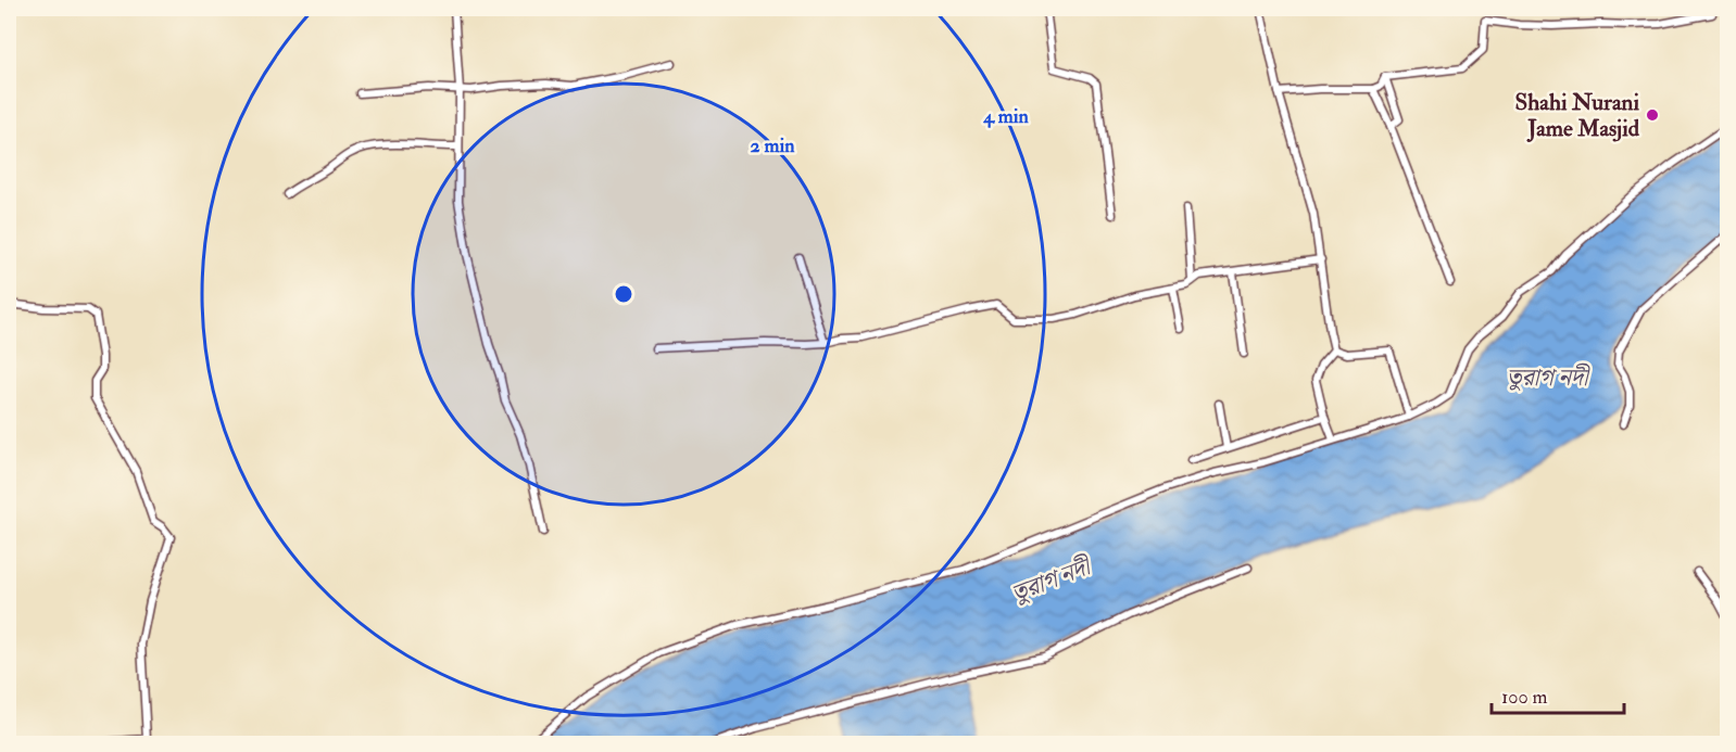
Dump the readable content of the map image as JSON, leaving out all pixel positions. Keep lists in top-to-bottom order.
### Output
{
  "water": ["তুরাগ নদী"],
  "places": ["Shahi Nurani Jame Masjid"],
  "scale_bar": "100 m",
  "rings": ["4 min", "2 min"]
}
